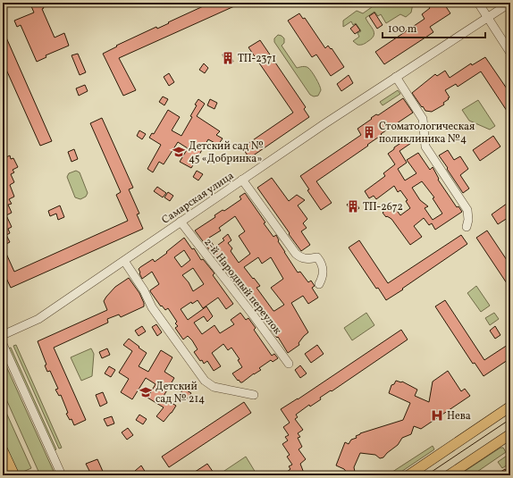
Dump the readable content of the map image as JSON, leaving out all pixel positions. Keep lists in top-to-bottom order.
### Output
{
  "streets": {
    "street": ["Самарская улица", "2-й Народный переулок"]
  },
  "crossings": [
    ["Самарская улица", "2-й Народный переулок"]
  ],
  "places": {
    "building": ["ТП-2371", "Стоматологическая поликлиника №4", "ТП-2672"],
    "school or university": ["Детский сад № 45 «Добринка»", "Детский сад № 214"],
    "hospital": ["Нева"]
  },
  "scale_bar": "100 m"
}
